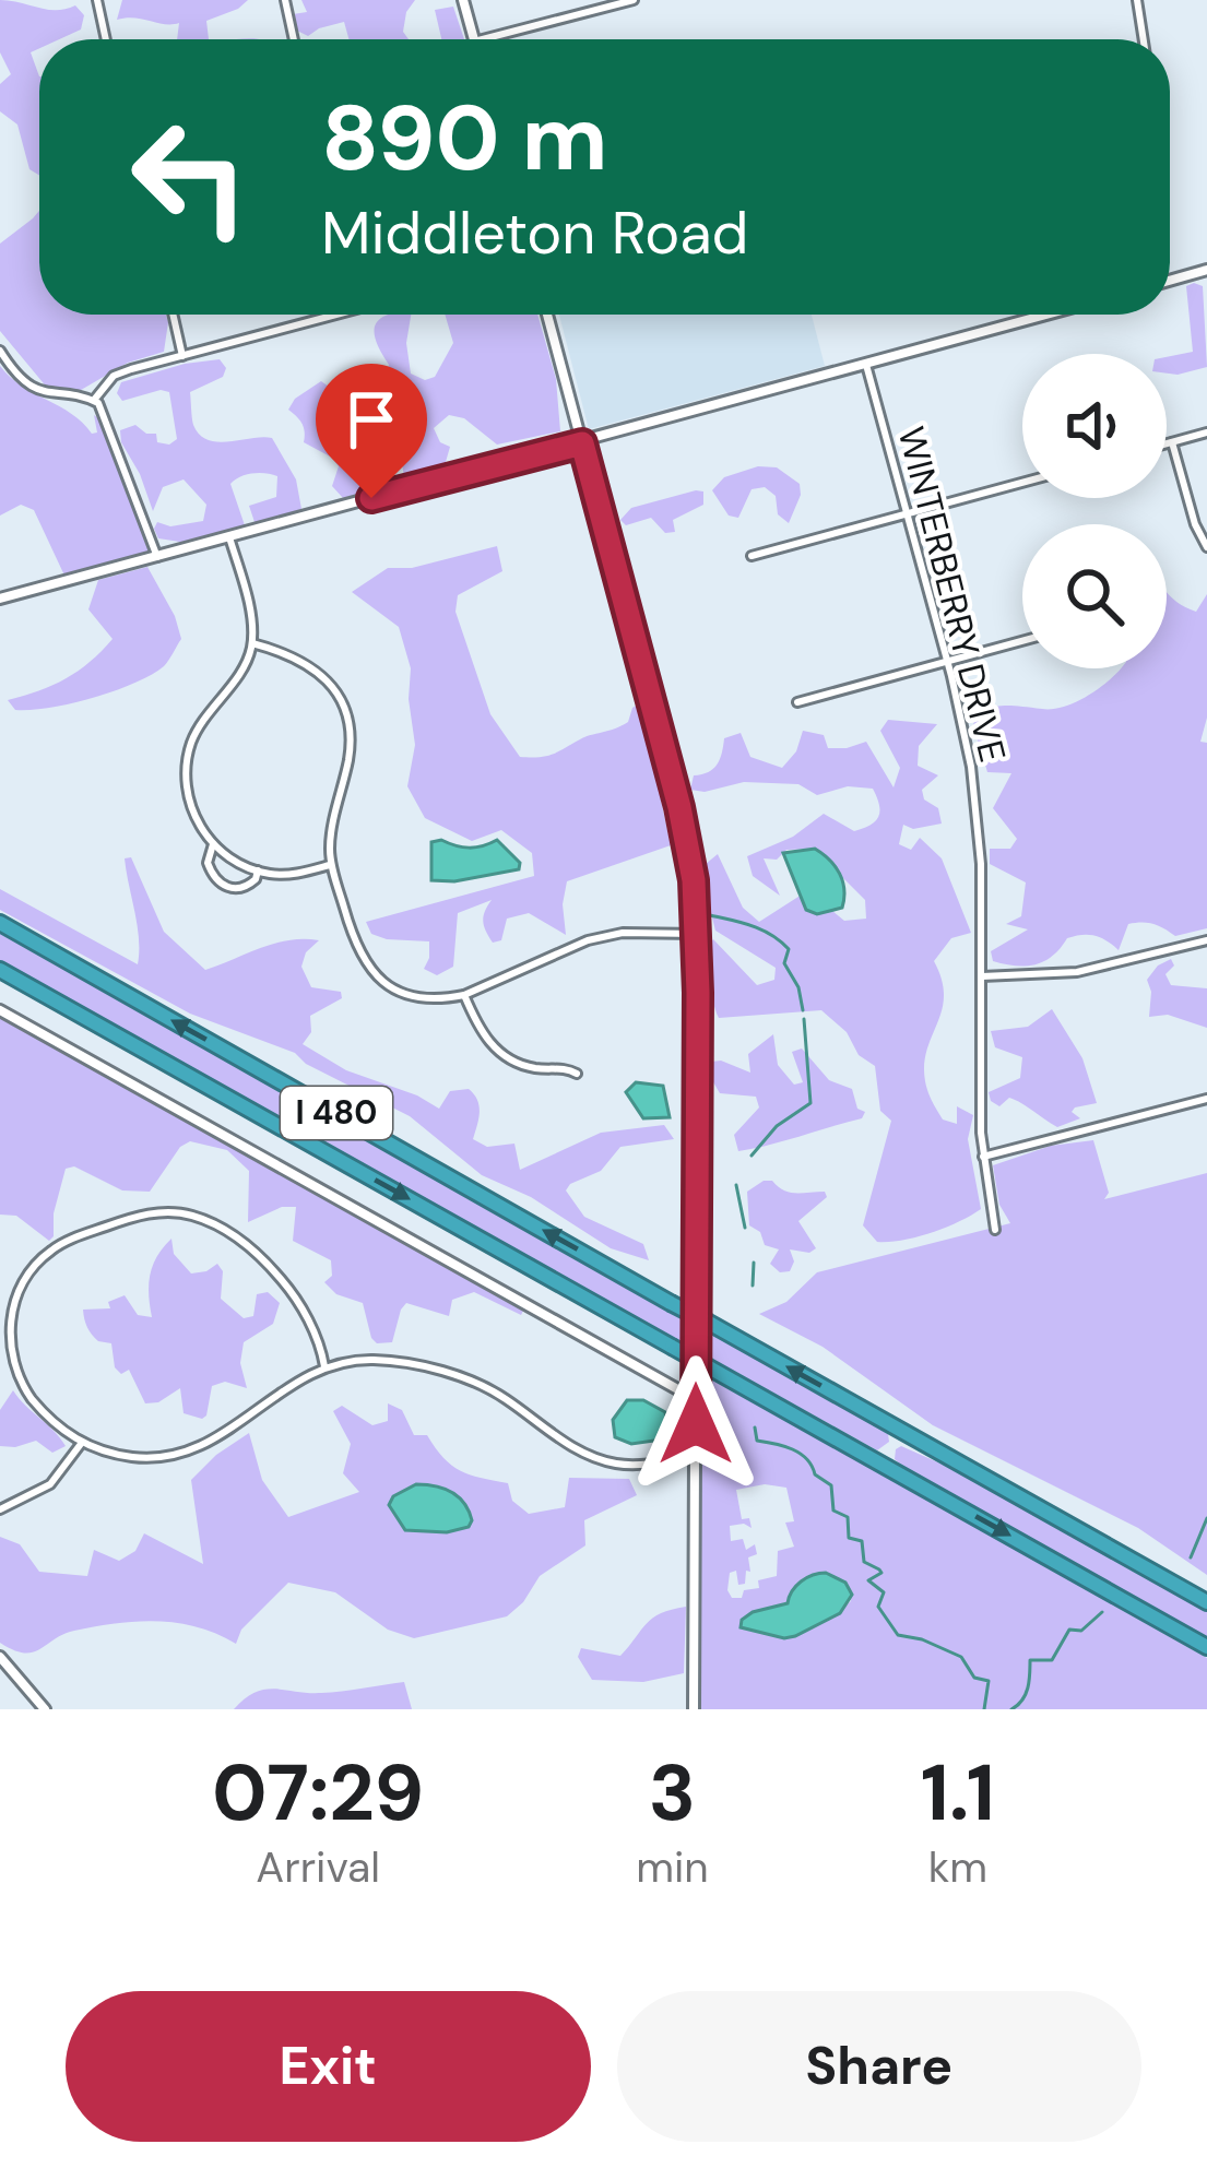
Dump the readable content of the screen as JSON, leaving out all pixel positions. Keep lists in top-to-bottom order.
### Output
{
  "streets": {
    "highway": ["I 480"],
    "street": ["WINTERBERRY DRIVE"]
  },
  "page": {
    "turn": ["890 m", "Middleton Road"],
    "eta": [
      "07:29",
      "Arrival",
      "3",
      "min",
      "1.1",
      "km"
    ],
    "buttons": ["Exit", "Share"]
  }
}
